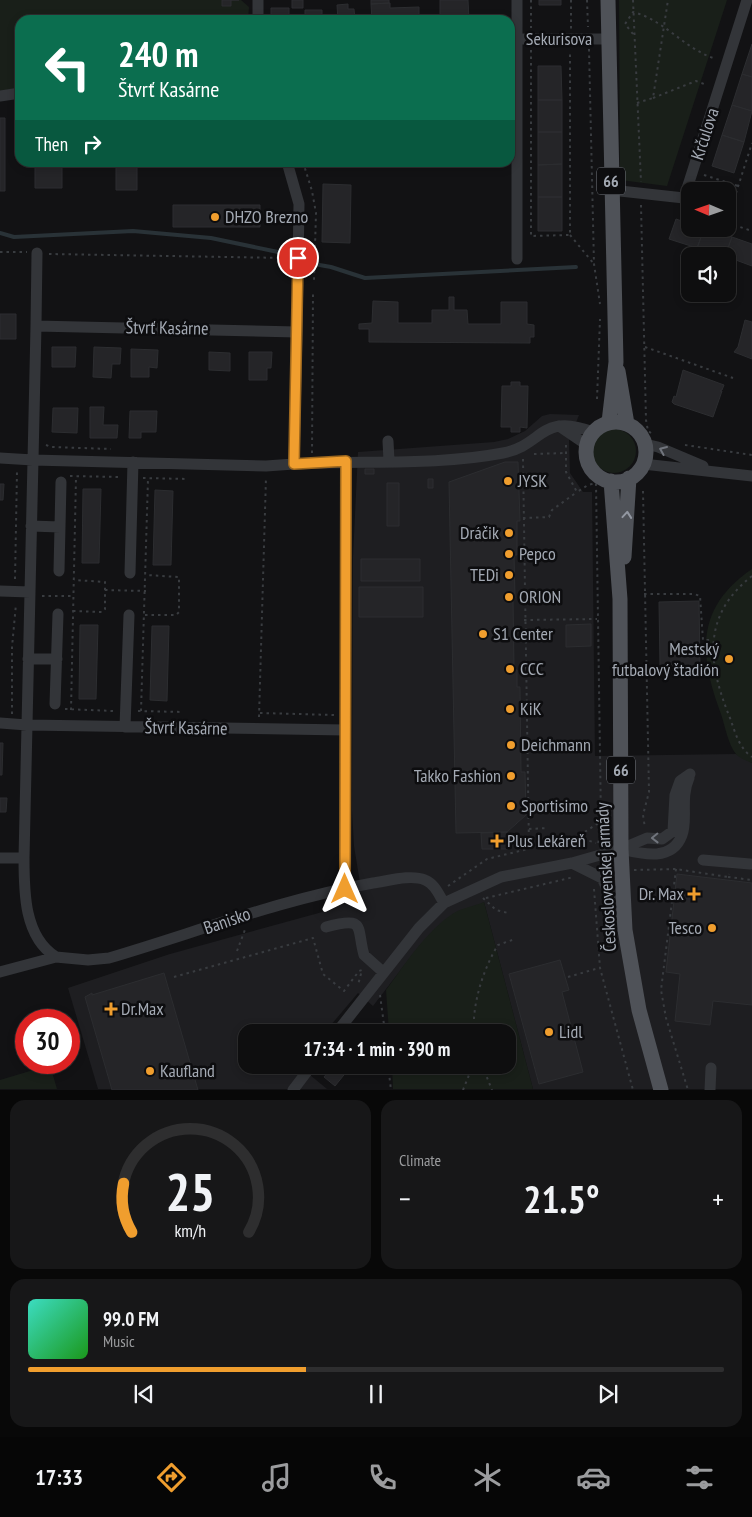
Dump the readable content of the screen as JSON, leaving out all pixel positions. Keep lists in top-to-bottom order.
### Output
{
  "streets": {
    "main road": ["66", "Československej armády"],
    "street": [
      "Sekurisova",
      "Krčulova",
      "Štvrť Kasárne",
      "Banisko"
    ]
  },
  "crossings": [
    ["Sekurisova", "66"],
    ["Krčulova", "66"],
    ["66", "Československej armády"]
  ],
  "places": {
    "other": [
      "DHZO Brezno",
      "JYSK",
      "Dráčik",
      "Pepco",
      "TEDi",
      "ORION",
      "S1 Center",
      "Mestský futbalový štadión",
      "CCC",
      "KiK",
      "Deichmann",
      "Takko Fashion",
      "Sportisimo",
      "Tesco",
      "Lidl",
      "Kaufland"
    ],
    "health": ["Plus Lekáreň", "Dr. Max", "Dr.Max"]
  },
  "north": "left",
  "page": {
    "turn": ["240 m", "Štvrť Kasárne"],
    "then": "Then",
    "limit": "30",
    "trip": "17:34 · 1 min · 390 m",
    "tile": "Climate",
    "heat": ["−", "21.5°", "+"],
    "song": ["99.0 FM", "Music"],
    "tabs": "17:33",
    "gauge": ["25", "km/h"]
  }
}
